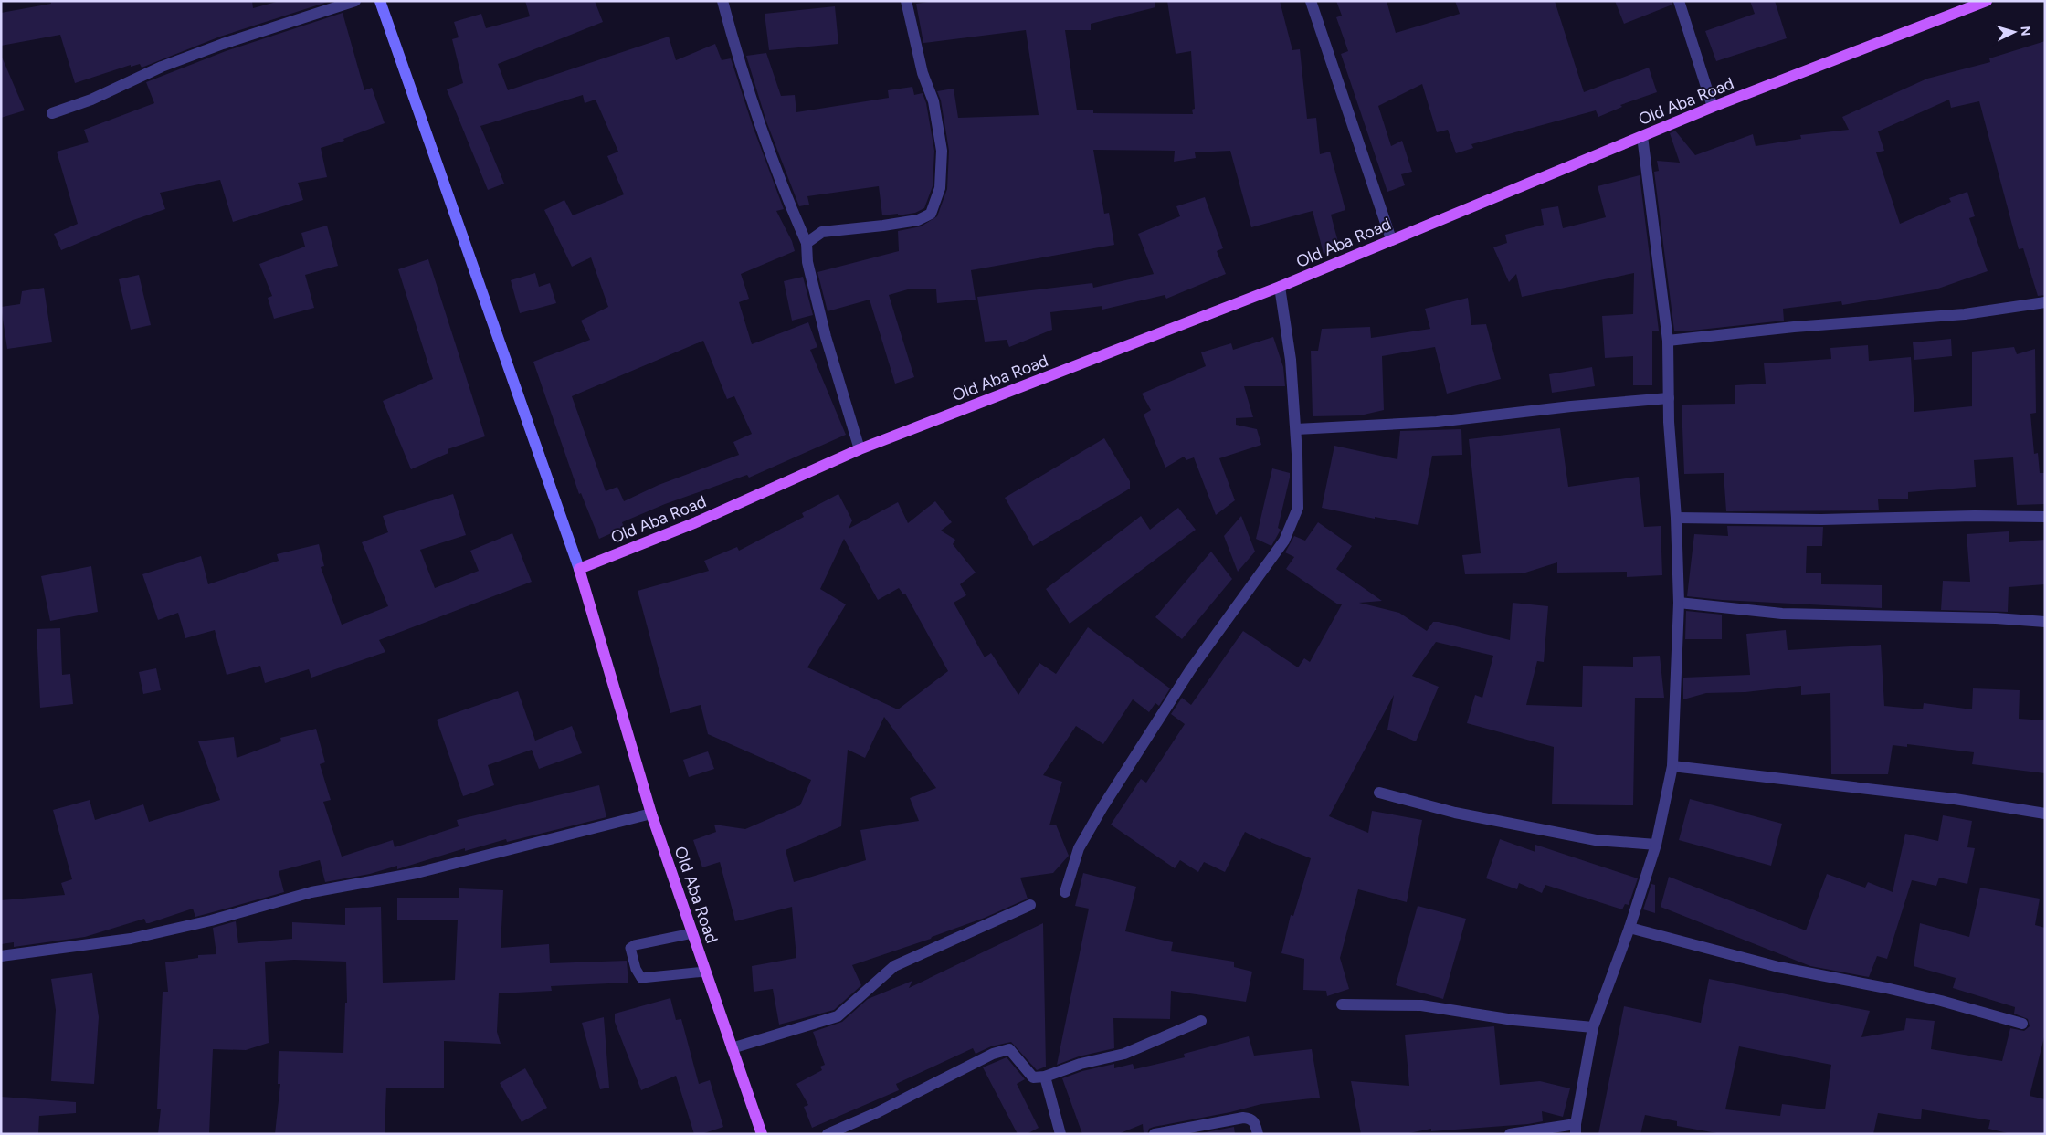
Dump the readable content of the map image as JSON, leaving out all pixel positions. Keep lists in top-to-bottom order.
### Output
{
  "streets": {
    "main road": ["Old Aba Road"]
  },
  "north": "right"
}
